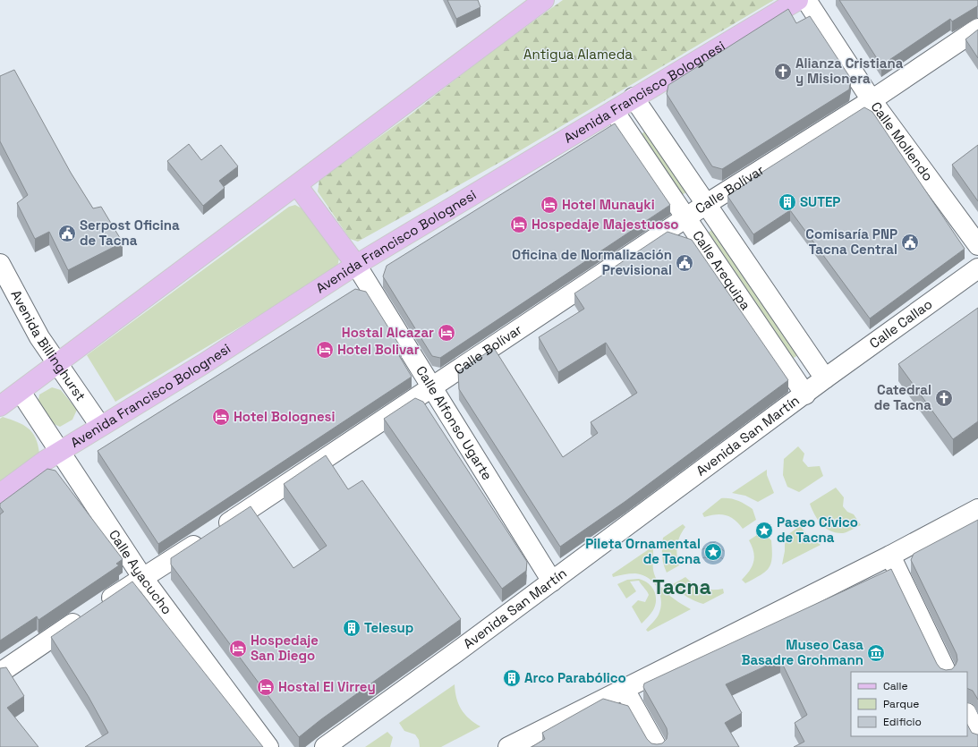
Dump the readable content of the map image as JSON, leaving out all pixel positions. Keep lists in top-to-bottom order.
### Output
{
  "streets": {
    "main road": ["Avenida Francisco Bolognesi"],
    "street": [
      "Calle Mollendo",
      "Calle Bolívar",
      "Calle Arequipa",
      "Calle Callao",
      "Avenida Billinghurst",
      "Calle Alfonso Ugarte",
      "Avenida San Martín",
      "Calle Ayacucho"
    ]
  },
  "crossings": [
    ["Avenida Francisco Bolognesi", "Calle Arequipa"],
    ["Avenida Francisco Bolognesi", "Avenida Billinghurst"],
    ["Avenida Francisco Bolognesi", "Calle Alfonso Ugarte"],
    ["Avenida Francisco Bolognesi", "Calle Ayacucho"],
    ["Calle Mollendo", "Calle Bolívar"],
    ["Calle Bolívar", "Calle Arequipa"],
    ["Calle Bolívar", "Calle Alfonso Ugarte"],
    ["Calle Bolívar", "Calle Ayacucho"],
    ["Calle Arequipa", "Calle Callao"],
    ["Calle Arequipa", "Avenida San Martín"],
    ["Calle Callao", "Avenida San Martín"],
    ["Calle Alfonso Ugarte", "Avenida San Martín"]
  ],
  "districts": ["Tacna"],
  "parks": ["Antigua Alameda"],
  "places": {
    "church": ["Alianza Cristiana y Misionera", "Catedral de Tacna"],
    "building": ["SUTEP", "Telesup", "Arco Parabólico"],
    "hotel": [
      "Hotel Munayki",
      "Hospedaje Majestuoso",
      "Hostal Alcazar",
      "Hotel Bolivar",
      "Hotel Bolognesi",
      "Hospedaje San Diego",
      "Hostal El Virrey"
    ],
    "public building": ["Serpost Oficina de Tacna", "Comisaría PNP Tacna Central", "Oficina de Normalización Previsional"],
    "place": ["Paseo Cívico de Tacna", "Pileta Ornamental de Tacna"],
    "museum": ["Museo Casa Basadre Grohmann"]
  },
  "legend": ["Calle", "Parque", "Edificio"]
}
